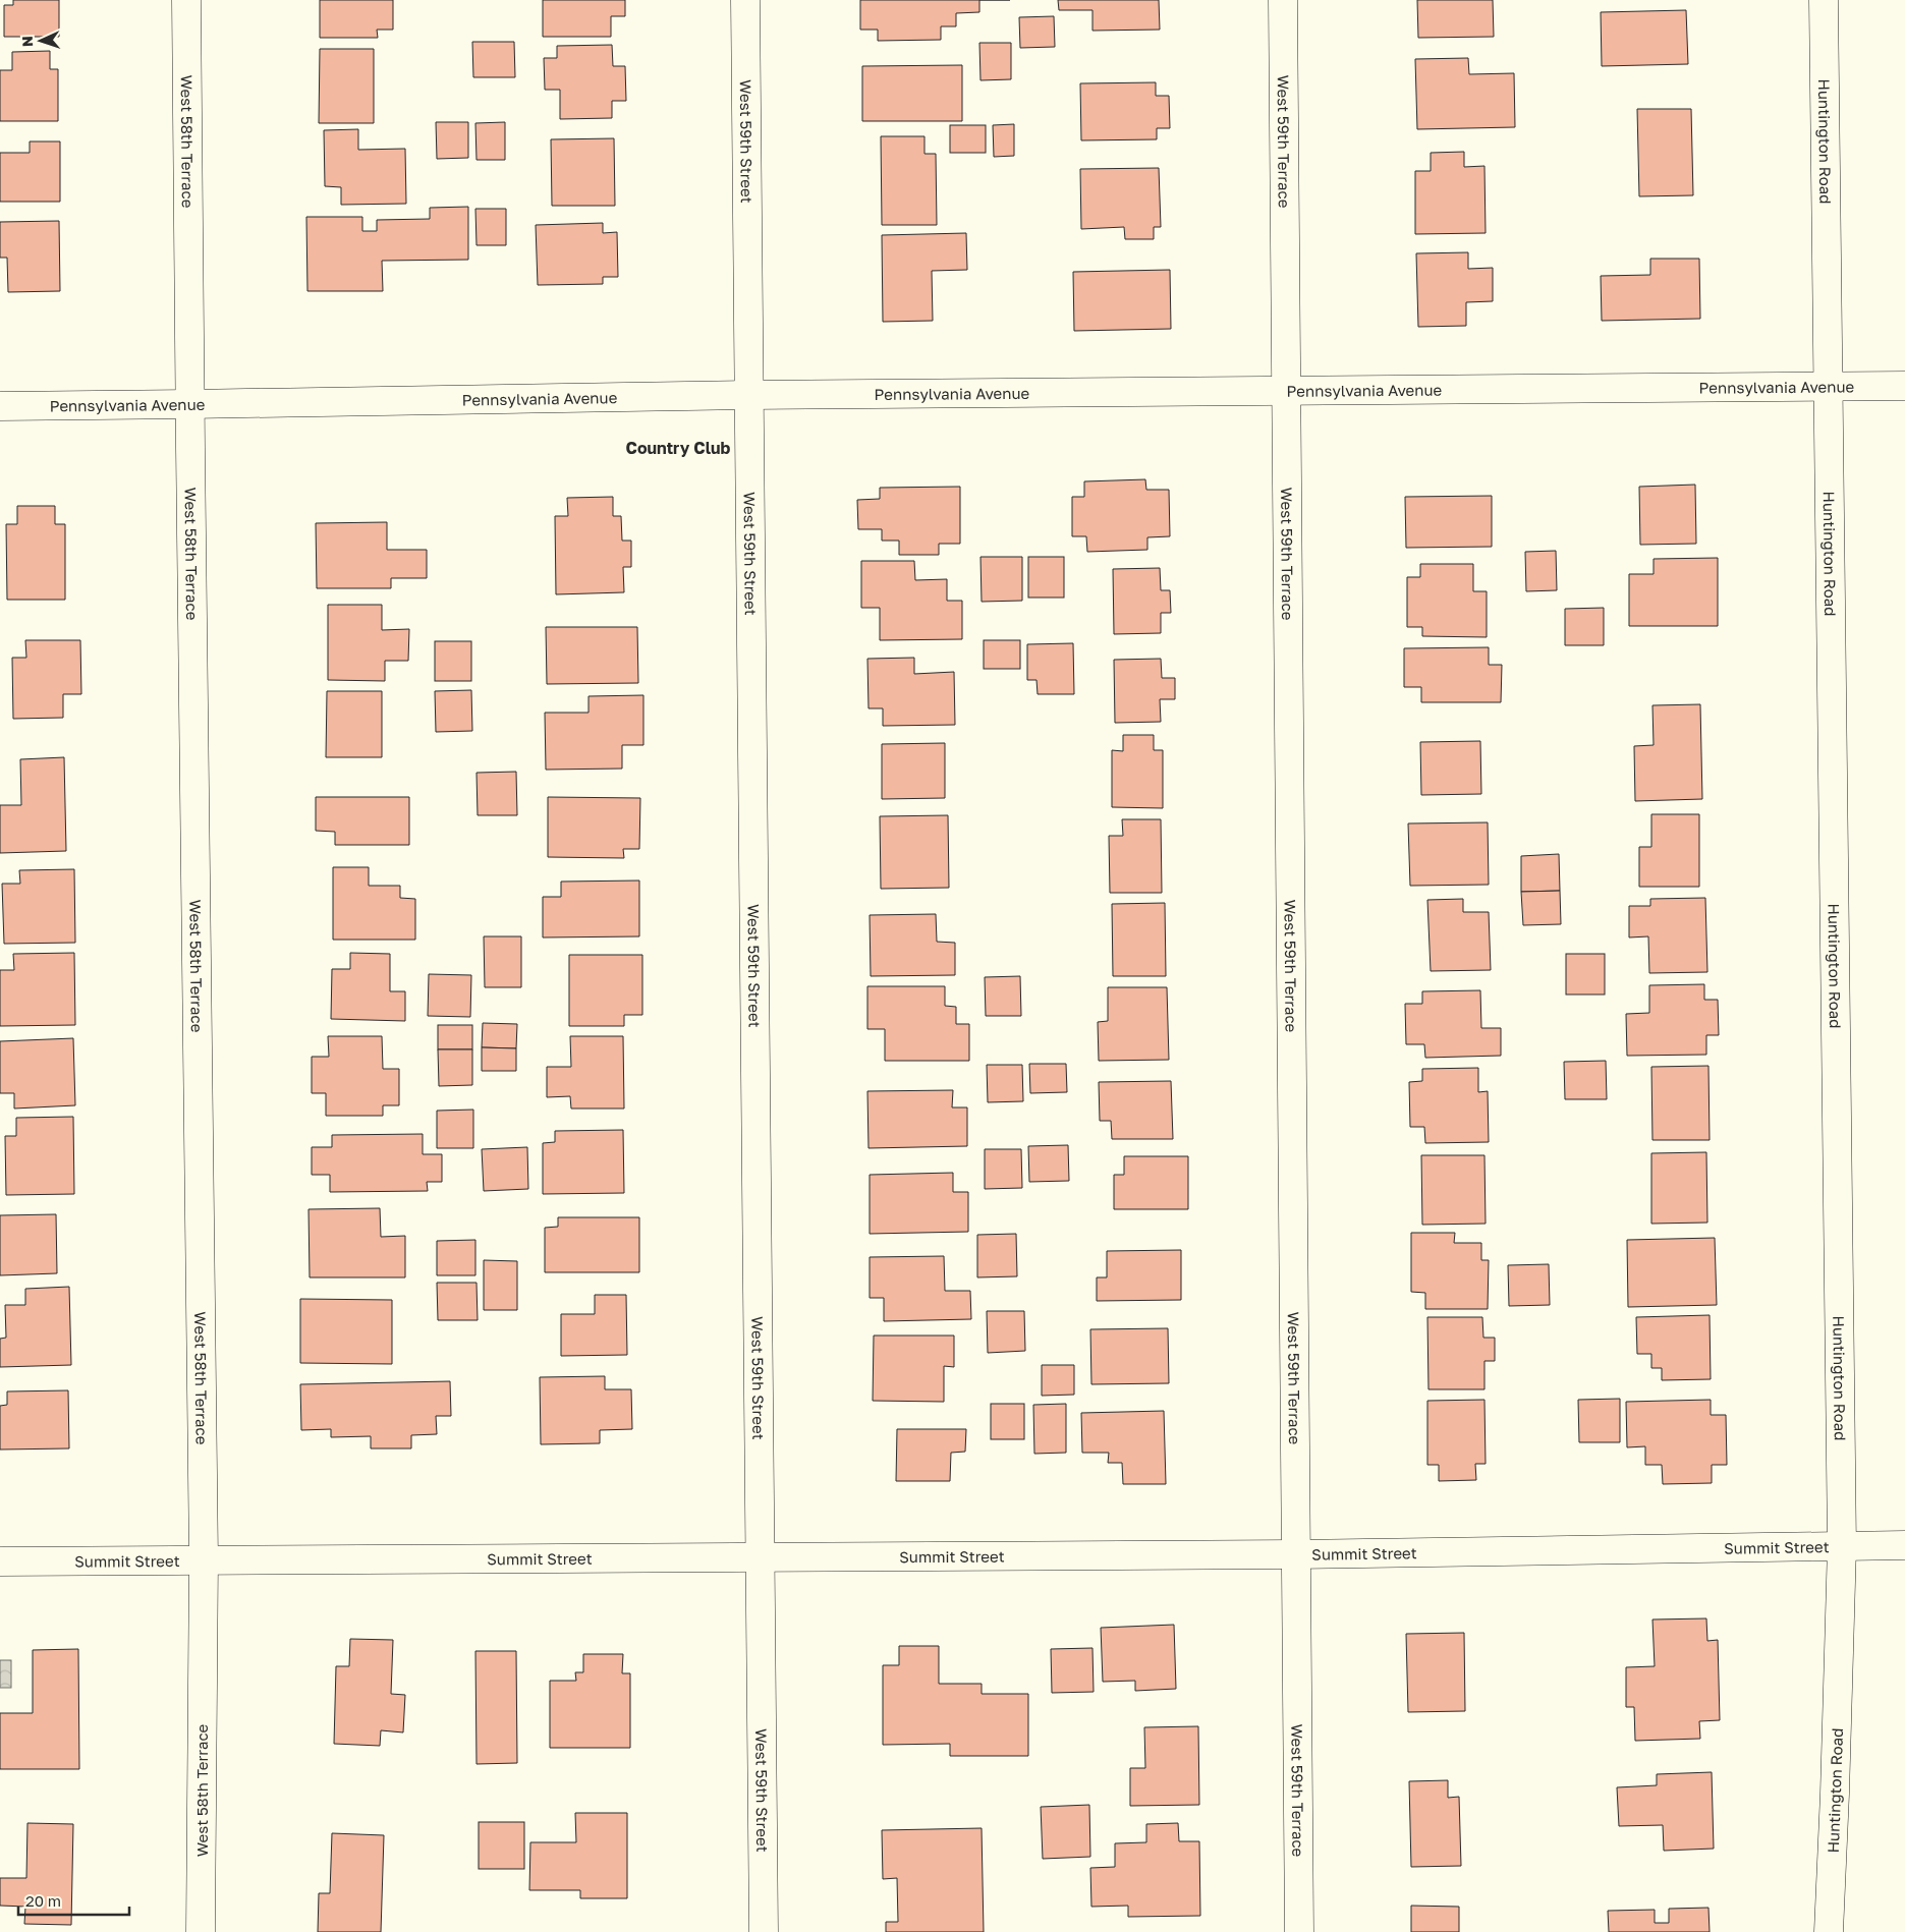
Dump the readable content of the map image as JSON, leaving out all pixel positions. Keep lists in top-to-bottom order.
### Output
{
  "streets": {
    "street": [
      "West 58th Terrace",
      "West 59th Street",
      "West 59th Terrace",
      "Huntington Road",
      "Pennsylvania Avenue",
      "Summit Street"
    ]
  },
  "crossings": [
    ["West 58th Terrace", "Pennsylvania Avenue"],
    ["West 58th Terrace", "Summit Street"],
    ["West 59th Street", "Pennsylvania Avenue"],
    ["West 59th Street", "Summit Street"],
    ["West 59th Terrace", "Pennsylvania Avenue"],
    ["West 59th Terrace", "Summit Street"],
    ["Huntington Road", "Pennsylvania Avenue"],
    ["Huntington Road", "Summit Street"]
  ],
  "districts": ["Country Club"],
  "scale_bar": "20 m",
  "north": "left"
}
